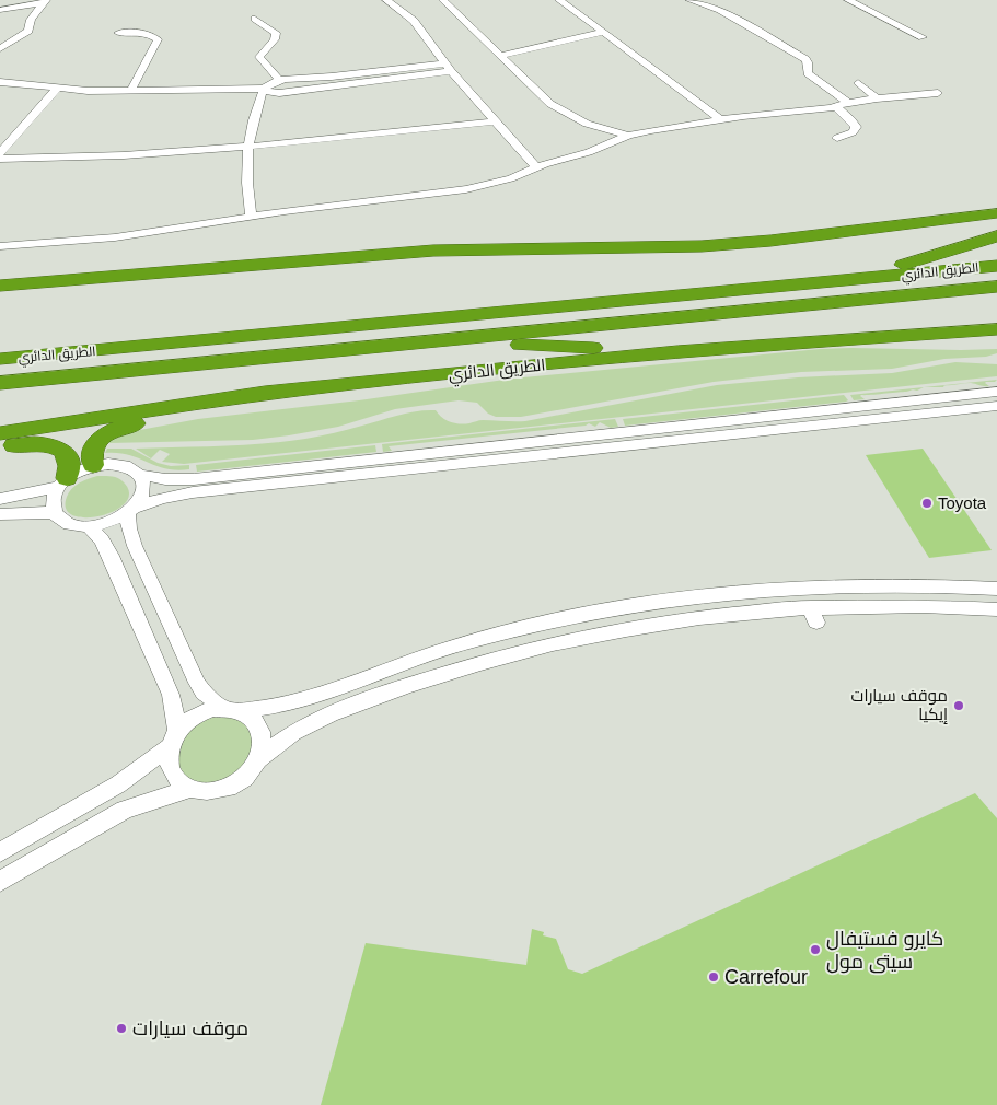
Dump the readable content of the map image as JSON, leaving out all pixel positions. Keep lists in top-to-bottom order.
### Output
{
  "streets": {
    "highway": ["الطريق الدائري"]
  },
  "places": [
    "Toyota",
    "موقف سيارات إيكيا",
    "كايرو فستيفال سيتى مول",
    "Carrefour",
    "موقف سيارات"
  ]
}
